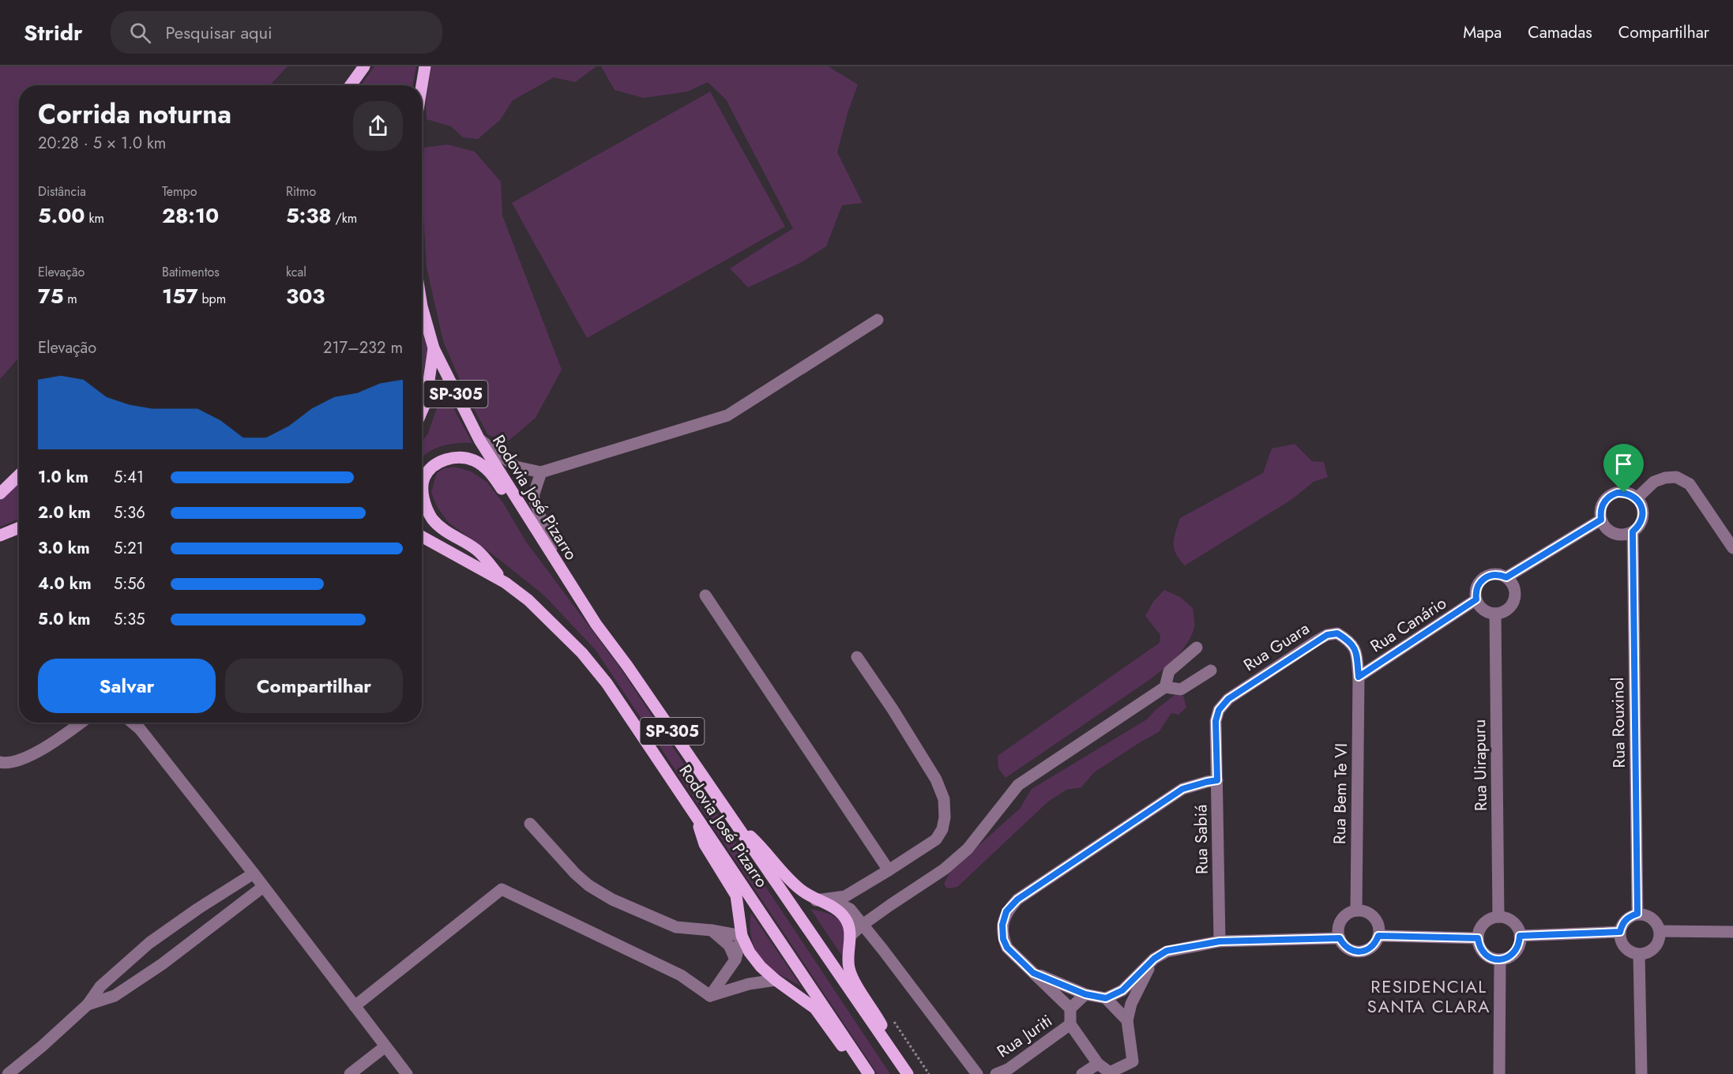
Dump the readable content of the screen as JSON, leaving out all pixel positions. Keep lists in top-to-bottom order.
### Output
{
  "streets": {
    "main road": ["SP-305", "Rodovia José Pizarro"],
    "street": [
      "Rua Canário",
      "Rua Guara",
      "Rua Rouxinol",
      "Rua Uirapuru",
      "Rua Bem Te VI",
      "Rua Sabiá",
      "Rua Juriti"
    ]
  },
  "crossings": [
    ["Rua Canário", "Rua Guara"],
    ["Rua Canário", "Rua Uirapuru"],
    ["Rua Canário", "Rua Bem Te VI"],
    ["Rua Guara", "Rua Bem Te VI"],
    ["Rua Guara", "Rua Sabiá"]
  ],
  "districts": ["RESIDENCIAL SANTA CLARA"],
  "page": {
    "header": "Stridr",
    "search": "Pesquisar aqui",
    "nav": ["Mapa", "Camadas", "Compartilhar"],
    "heading": ["Corrida noturna", "20:28 · 5 × 1.0 km"],
    "stats": [
      ["Distância", "5.00 km"],
      ["Tempo", "28:10"],
      ["Ritmo", "5:38 /km"],
      ["Elevação", "75 m"],
      ["Batimentos", "157 bpm"],
      ["kcal", "303"]
    ],
    "chart": ["Elevação", "217–232 m"],
    "list": [
      {
        "name": "1.0 km",
        "note": "5:41"
      },
      {
        "name": "2.0 km",
        "note": "5:36"
      },
      {
        "name": "3.0 km",
        "note": "5:21"
      },
      {
        "name": "4.0 km",
        "note": "5:56"
      },
      {
        "name": "5.0 km",
        "note": "5:35"
      }
    ],
    "buttons": ["Salvar", "Compartilhar"]
  }
}
